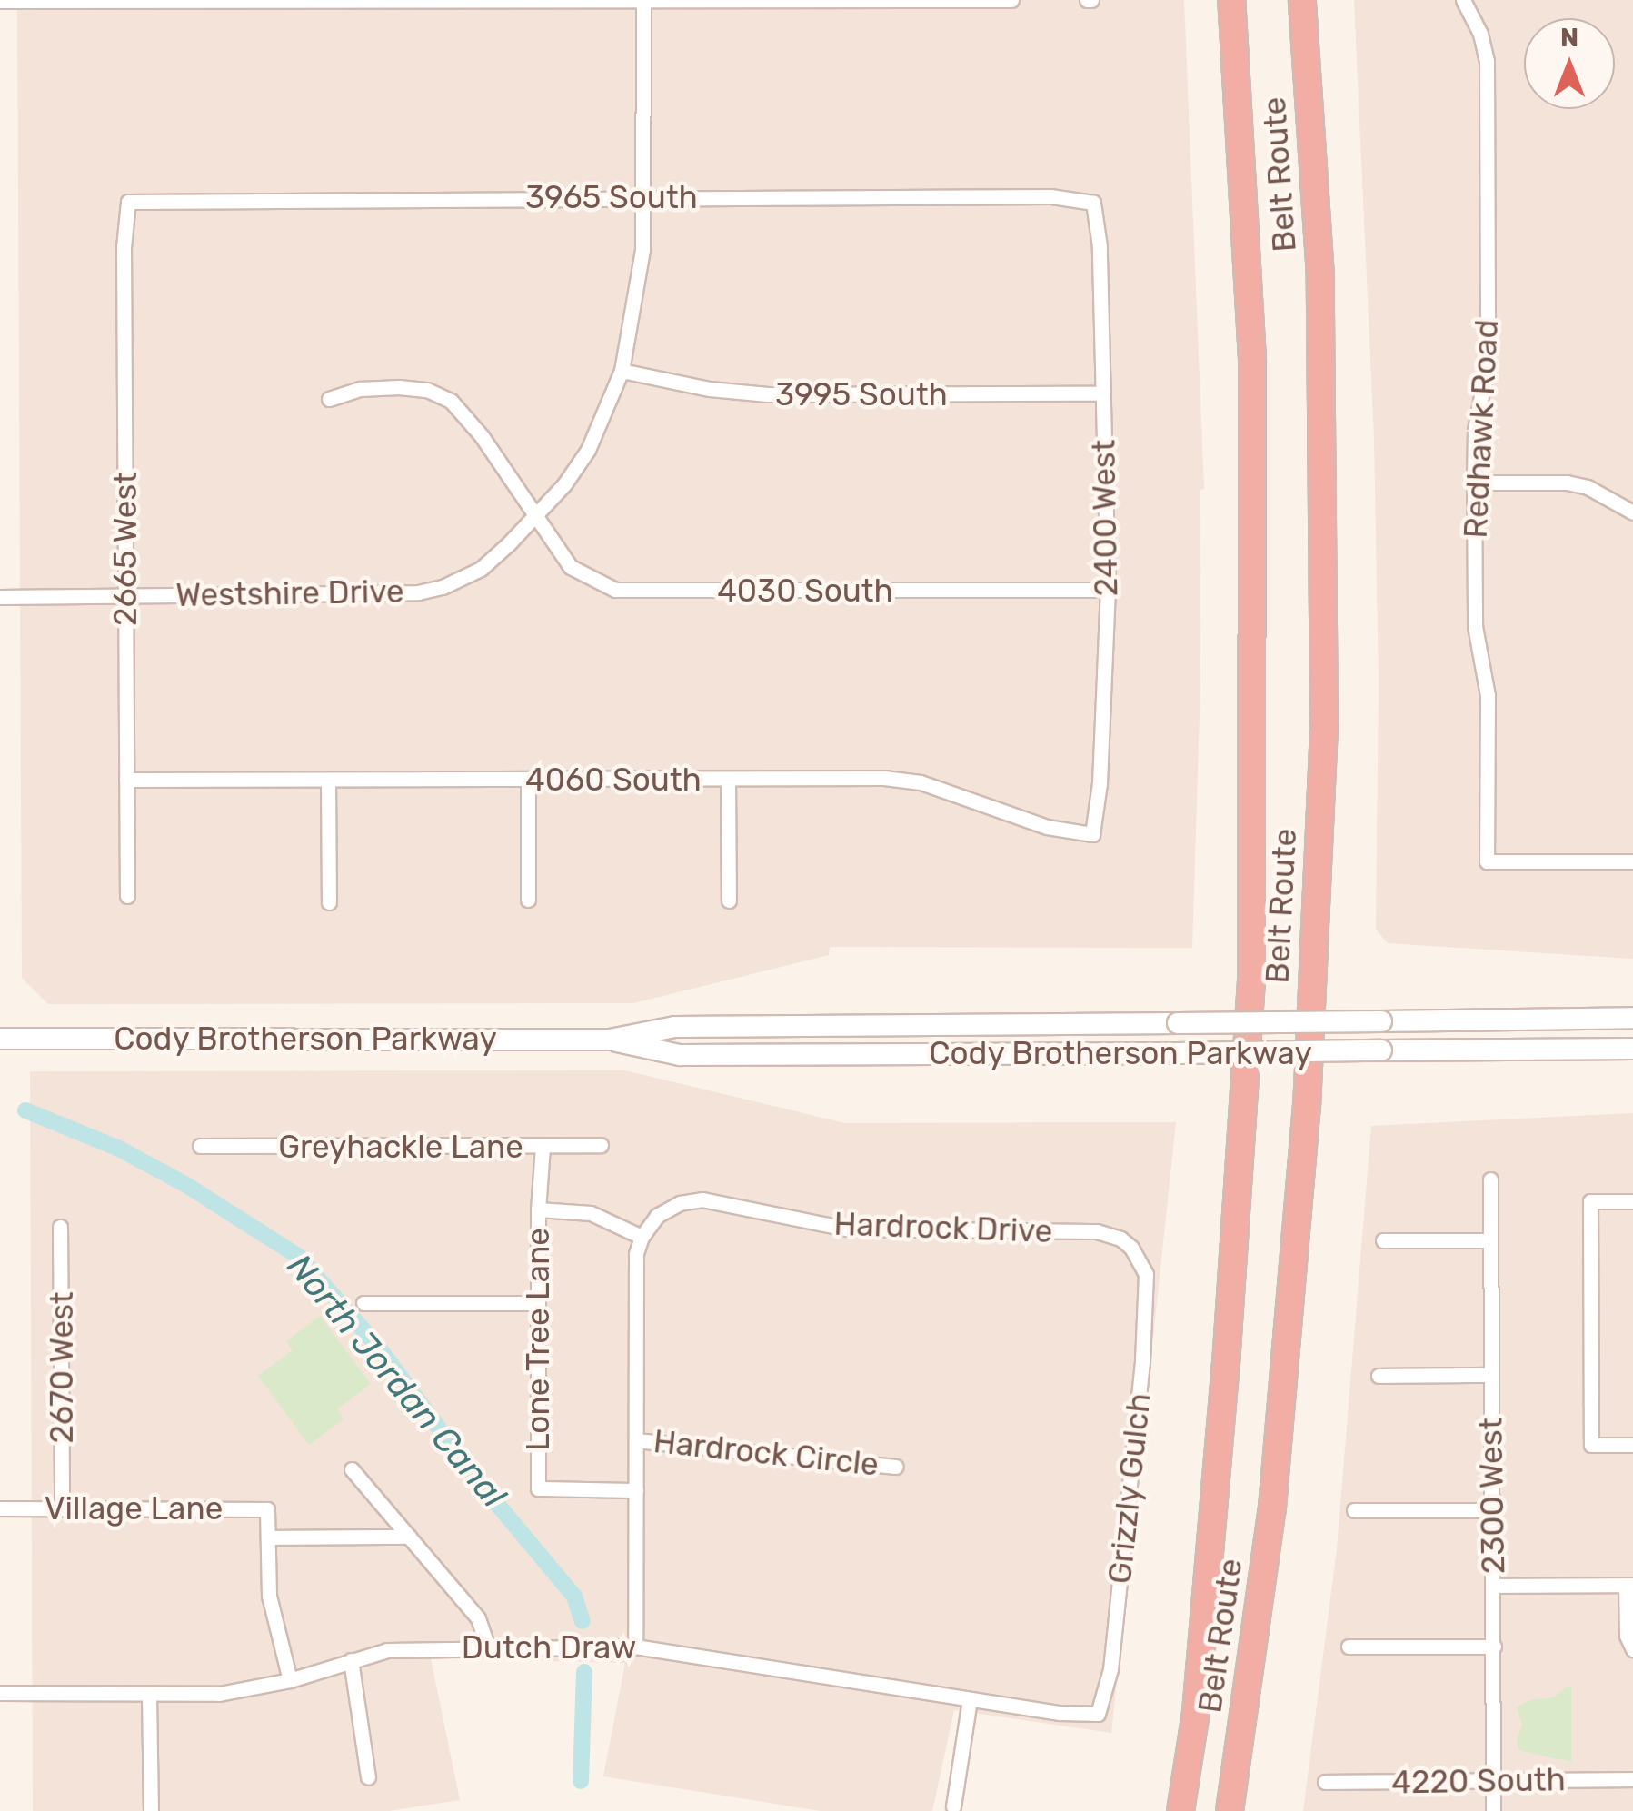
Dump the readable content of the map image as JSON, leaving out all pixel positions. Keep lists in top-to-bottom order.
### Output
{
  "streets": {
    "highway": ["Belt Route"],
    "main road": ["Cody Brotherson Parkway"],
    "street": [
      "3965 South",
      "3995 South",
      "Redhawk Road",
      "2400 West",
      "2665 West",
      "4030 South",
      "Westshire Drive",
      "4060 South",
      "Greyhackle Lane",
      "Hardrock Drive",
      "Lone Tree Lane",
      "2670 West",
      "Hardrock Circle",
      "Grizzly Gulch",
      "2300 West",
      "Village Lane",
      "Dutch Draw",
      "4220 South"
    ]
  },
  "crossings": [
    ["3965 South", "2400 West"],
    ["3965 South", "2665 West"],
    ["3965 South", "Westshire Drive"],
    ["3995 South", "2400 West"],
    ["3995 South", "Westshire Drive"],
    ["2400 West", "4030 South"],
    ["2400 West", "4060 South"],
    ["2665 West", "Westshire Drive"],
    ["2665 West", "4060 South"],
    ["4030 South", "Westshire Drive"],
    ["Greyhackle Lane", "Lone Tree Lane"],
    ["Hardrock Drive", "Grizzly Gulch"],
    ["2670 West", "Village Lane"],
    ["Grizzly Gulch", "Dutch Draw"],
    ["2300 West", "4220 South"]
  ],
  "water": ["North Jordan Canal"],
  "north": "top"
}
